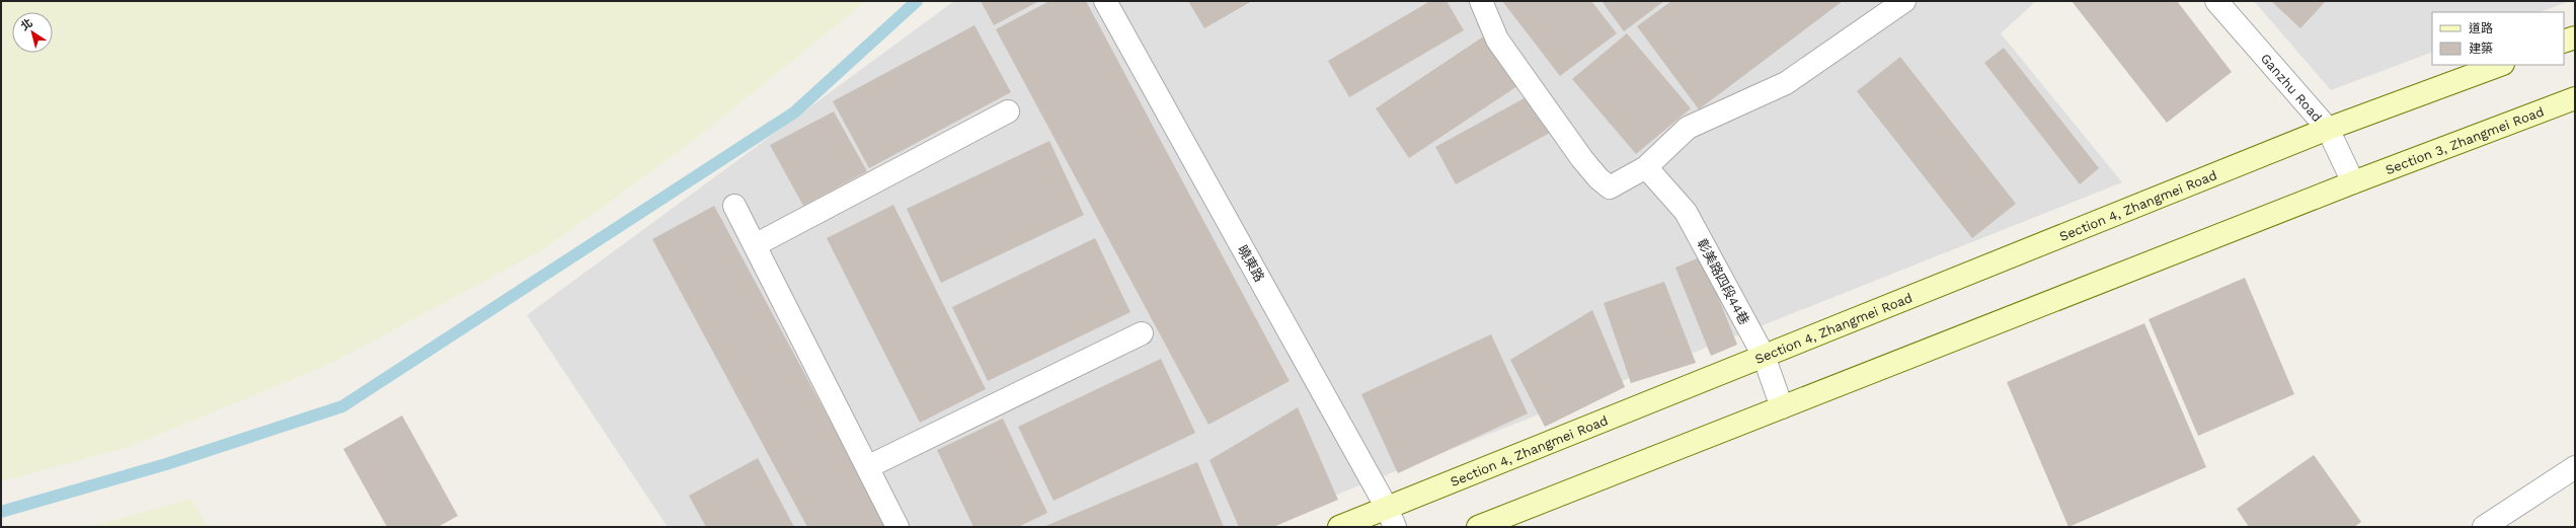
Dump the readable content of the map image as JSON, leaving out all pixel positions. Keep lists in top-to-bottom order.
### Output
{
  "streets": {
    "main road": ["Section 3, Zhangmei Road", "Section 4, Zhangmei Road"],
    "street": ["Ganzhu Road", "曉東路", "彰美路四段44巷"]
  },
  "crossings": [
    ["Ganzhu Road", "Section 3, Zhangmei Road"],
    ["Ganzhu Road", "Section 4, Zhangmei Road"],
    ["Section 4, Zhangmei Road", "曉東路"],
    ["Section 4, Zhangmei Road", "彰美路四段44巷"]
  ],
  "legend": ["道路", "建築"],
  "north": "top left"
}
